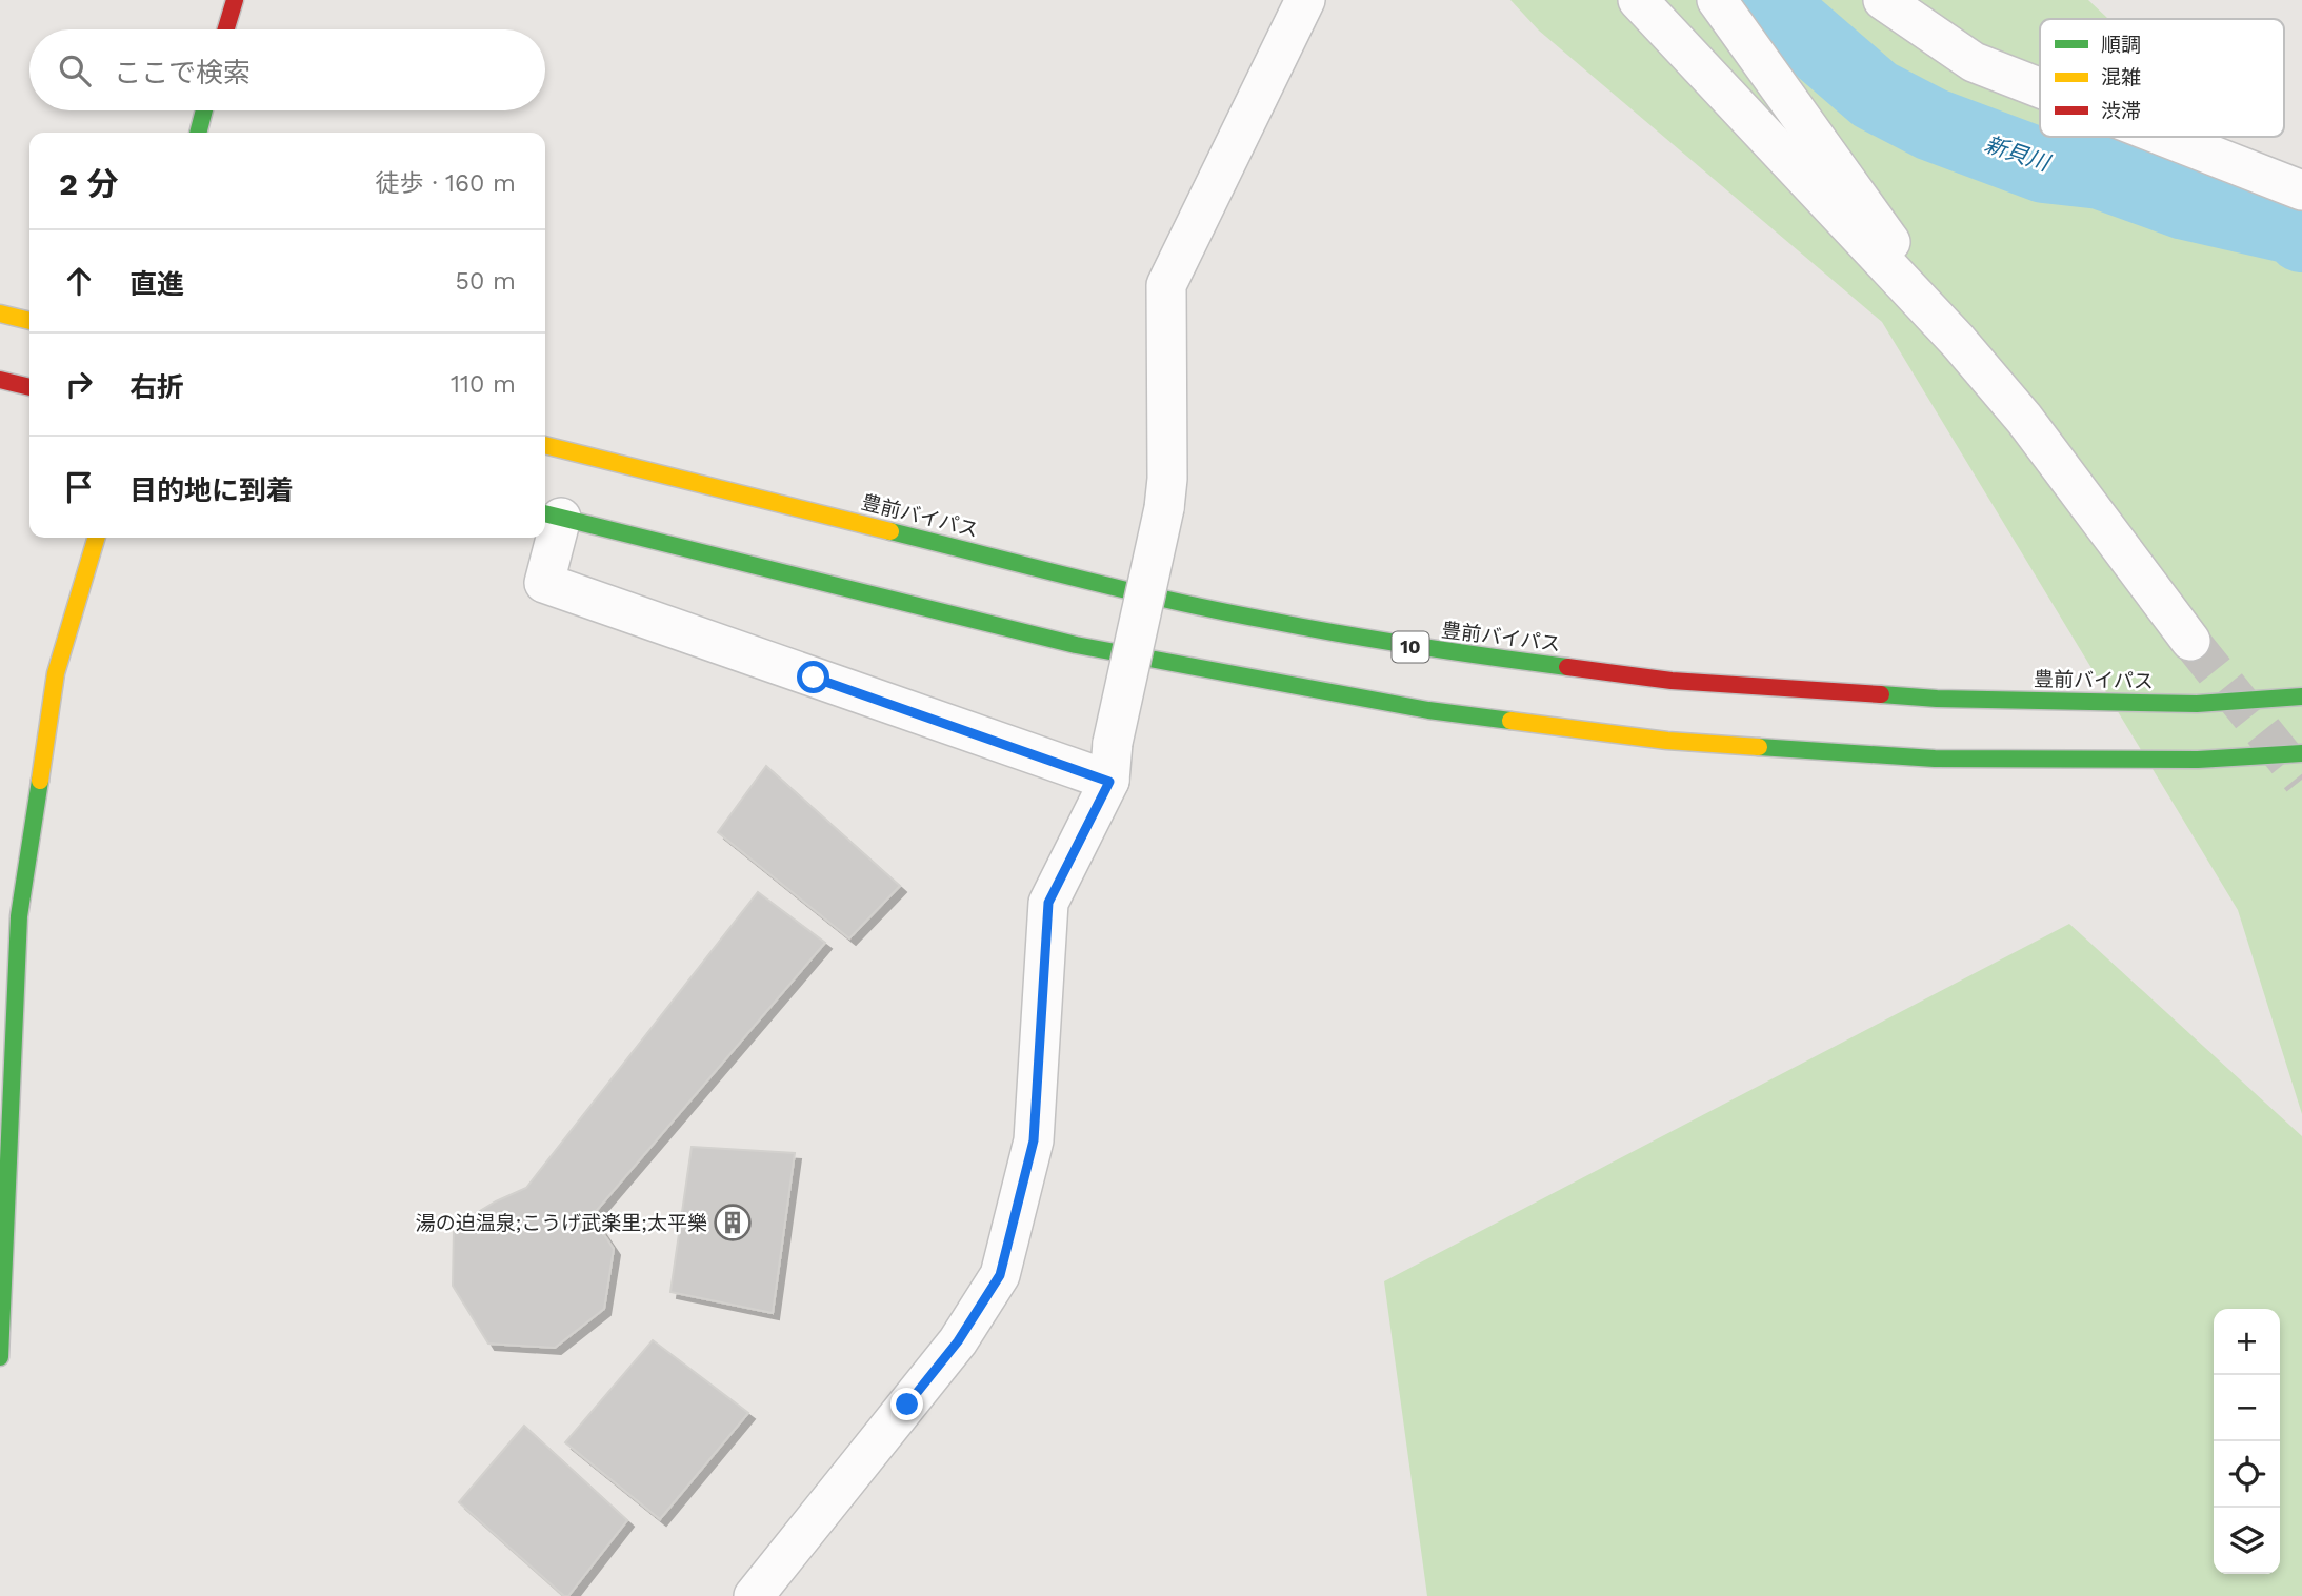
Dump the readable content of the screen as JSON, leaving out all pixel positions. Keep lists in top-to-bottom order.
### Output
{
  "streets": {
    "main road": ["豊前バイパス", "10"]
  },
  "water": ["新貝川"],
  "places": {
    "building": ["湯の迫温泉;こうげ武楽里;太平樂"]
  },
  "legend": ["順調", "混雑", "渋滞"],
  "page": {
    "search": "ここで検索",
    "heading": ["2 分", "徒歩 · 160 m"],
    "list": [
      ["直進", "50 m"],
      ["右折", "110 m"],
      "目的地に到着"
    ],
    "map_buttons": ["+", "−"]
  }
}
